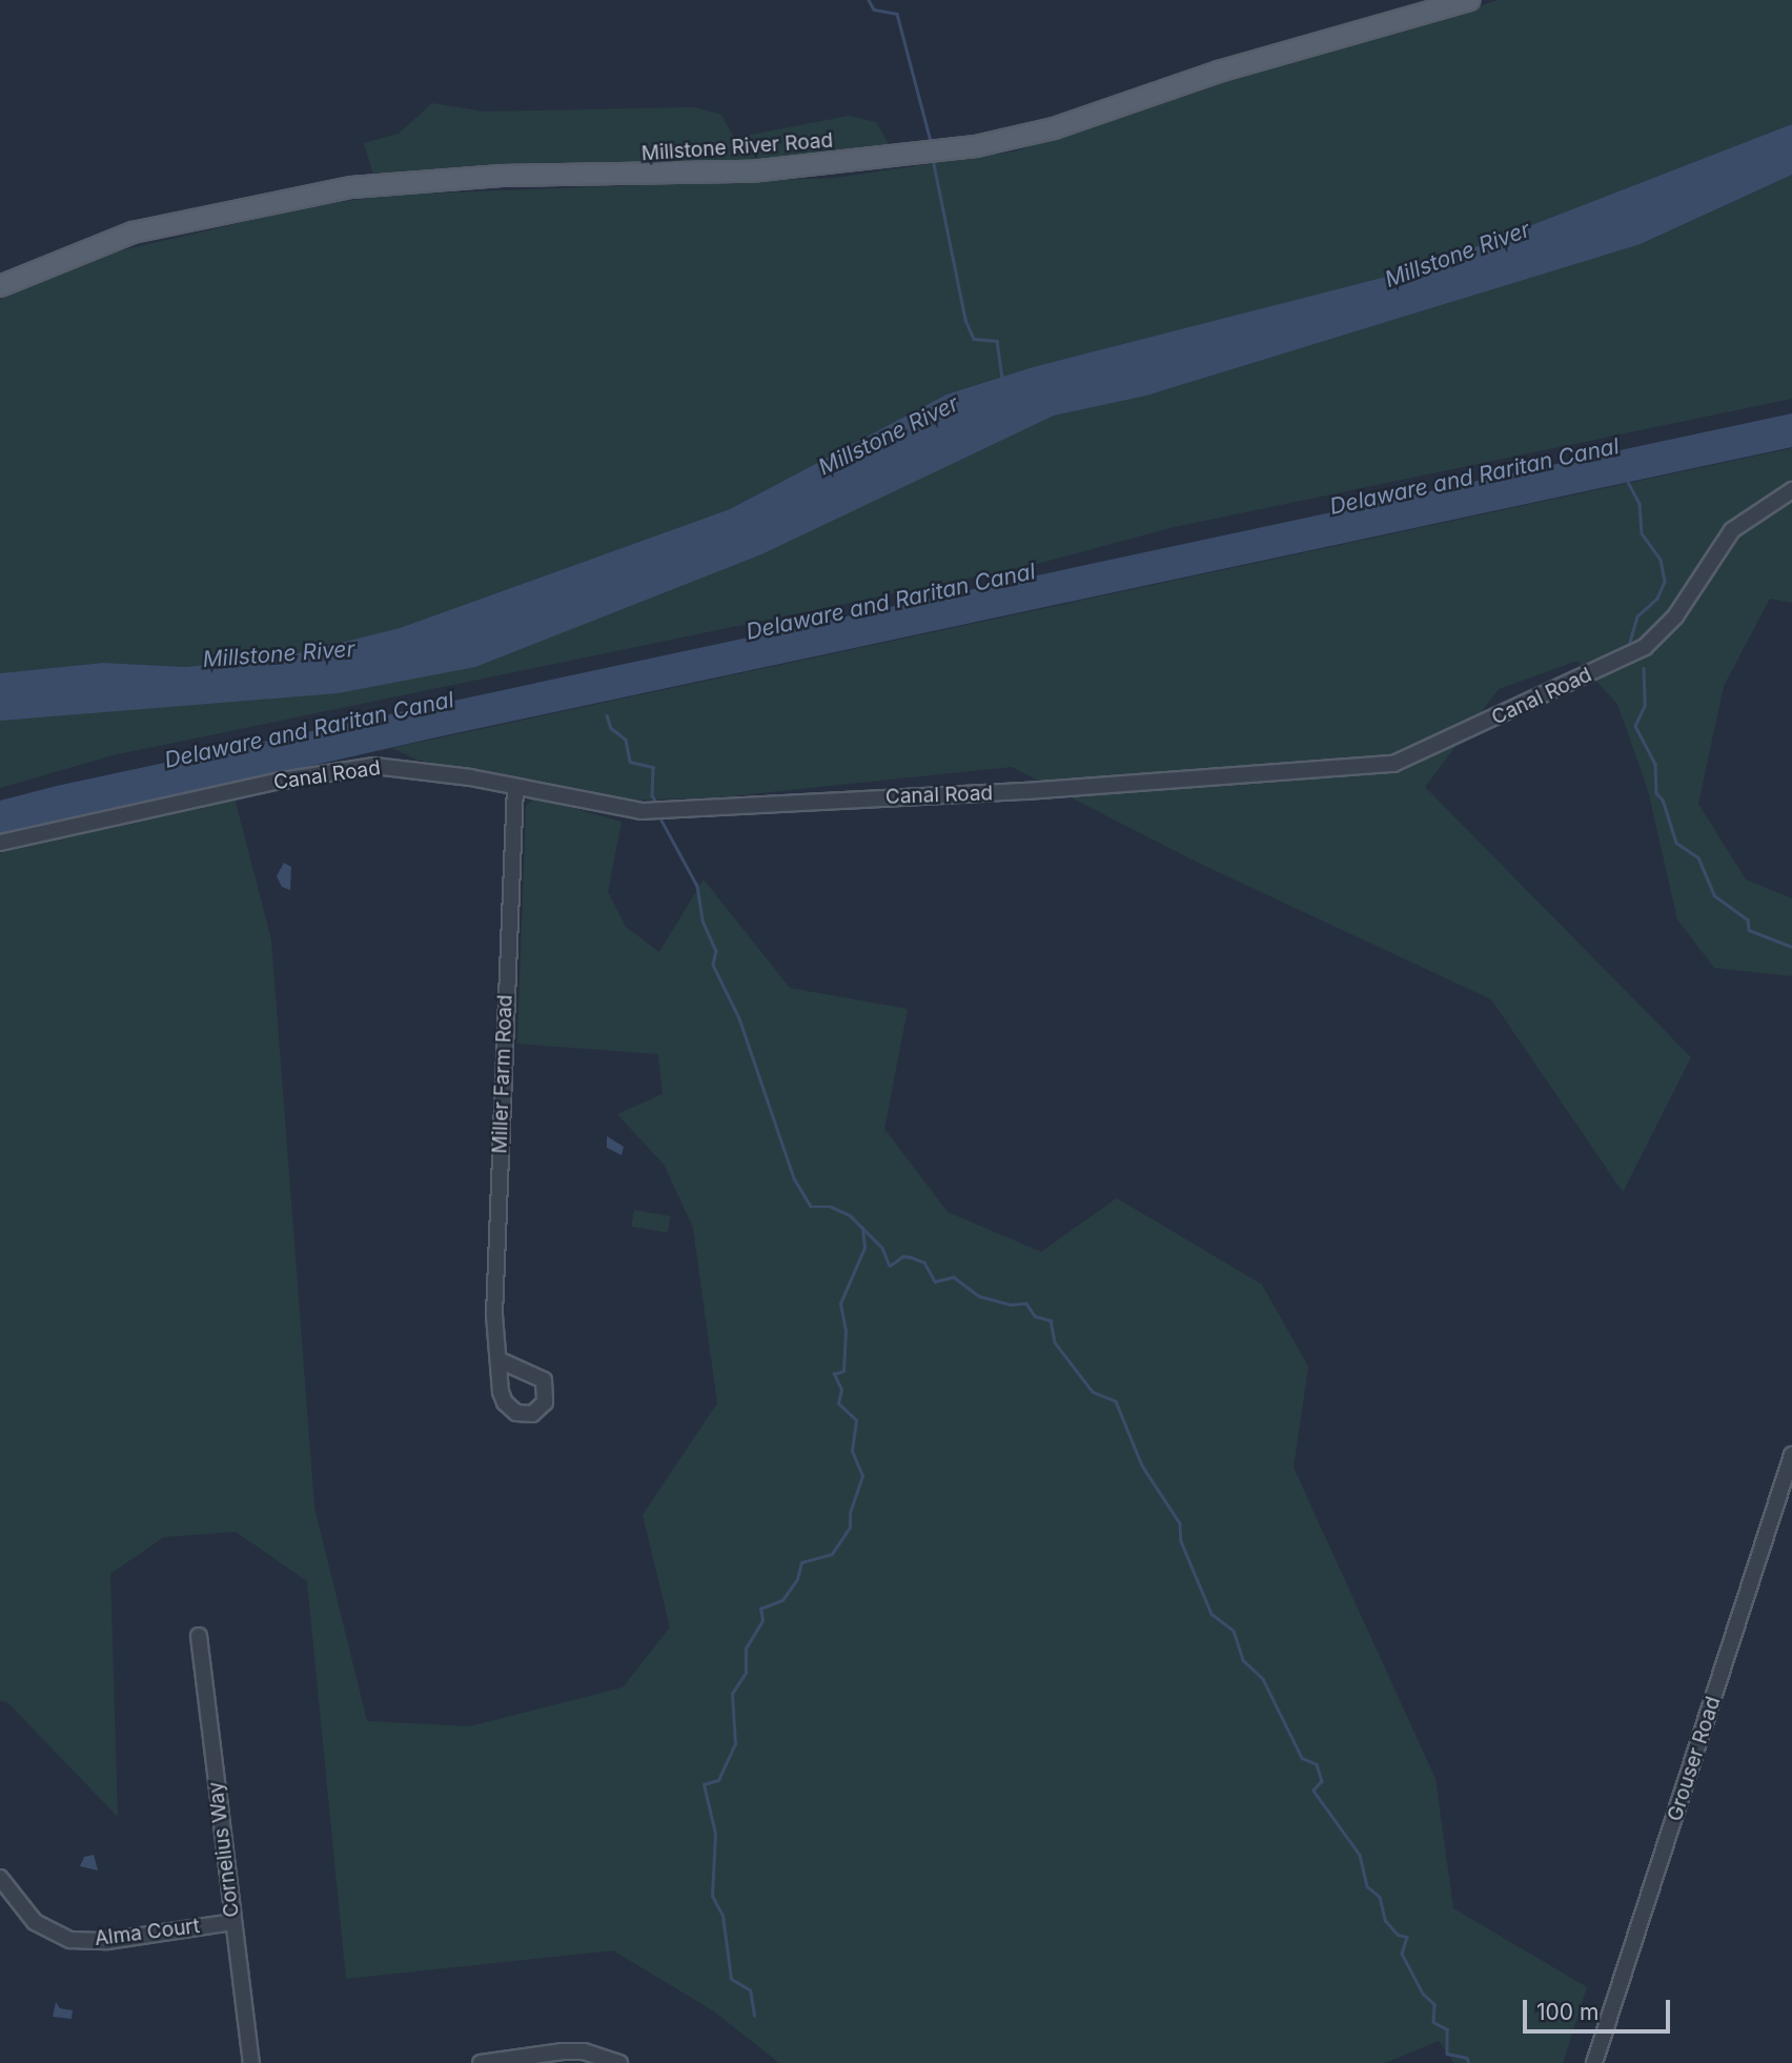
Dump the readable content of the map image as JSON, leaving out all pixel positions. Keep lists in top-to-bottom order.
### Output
{
  "streets": {
    "main road": ["Millstone River Road"],
    "street": [
      "Canal Road",
      "Miller Farm Road",
      "Grouser Road",
      "Cornelius Way",
      "Alma Court"
    ]
  },
  "crossings": [
    ["Canal Road", "Miller Farm Road"],
    ["Cornelius Way", "Alma Court"]
  ],
  "water": ["Millstone River", "Delaware and Raritan Canal"],
  "scale_bar": "100 m"
}
